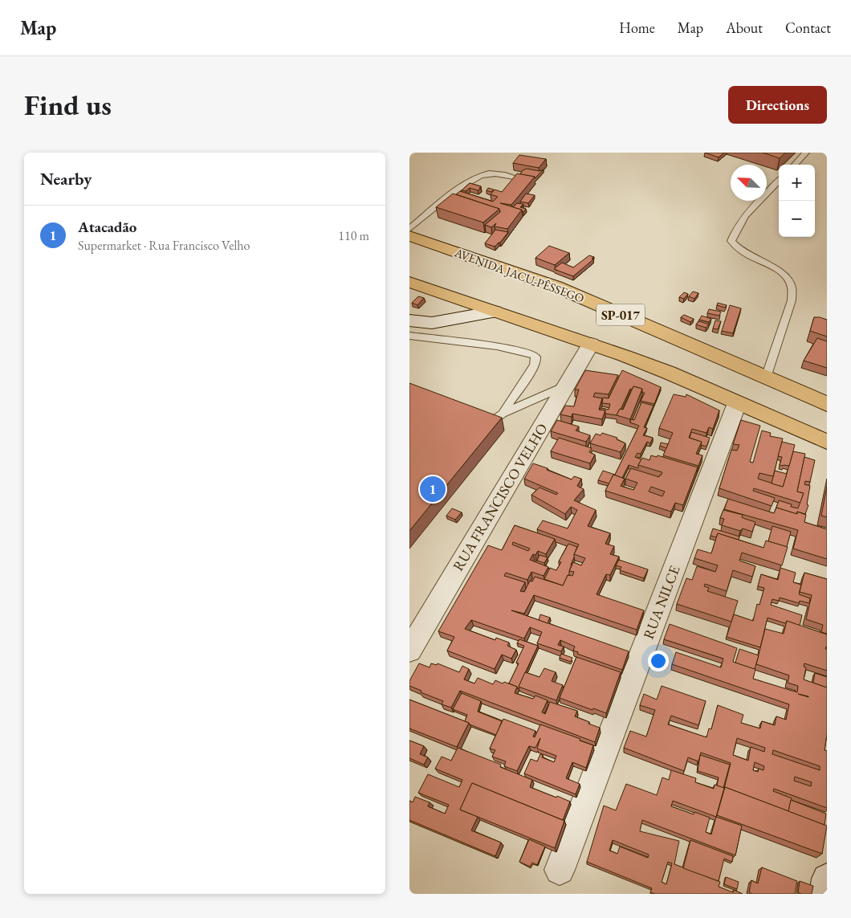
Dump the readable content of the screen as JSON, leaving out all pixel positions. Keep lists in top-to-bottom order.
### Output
{
  "streets": {
    "highway": ["AVENIDA JACU-PÊSSEGO", "SP-017"],
    "street": ["RUA FRANCISCO VELHO", "RUA NILCE"]
  },
  "crossings": [
    ["SP-017", "RUA FRANCISCO VELHO"],
    ["SP-017", "RUA NILCE"]
  ],
  "north": "top left",
  "page": {
    "header": "Map",
    "nav": [
      "Home",
      "Map",
      "About",
      "Contact"
    ],
    "buttons": "Directions",
    "title": "Find us",
    "heading": "Nearby",
    "map_buttons": ["+", "−"],
    "list": [
      {
        "mark": "1",
        "name": "Atacadão",
        "note": "Supermarket · Rua Francisco Velho",
        "value": "110 m"
      }
    ],
    "pins": "1"
  }
}
